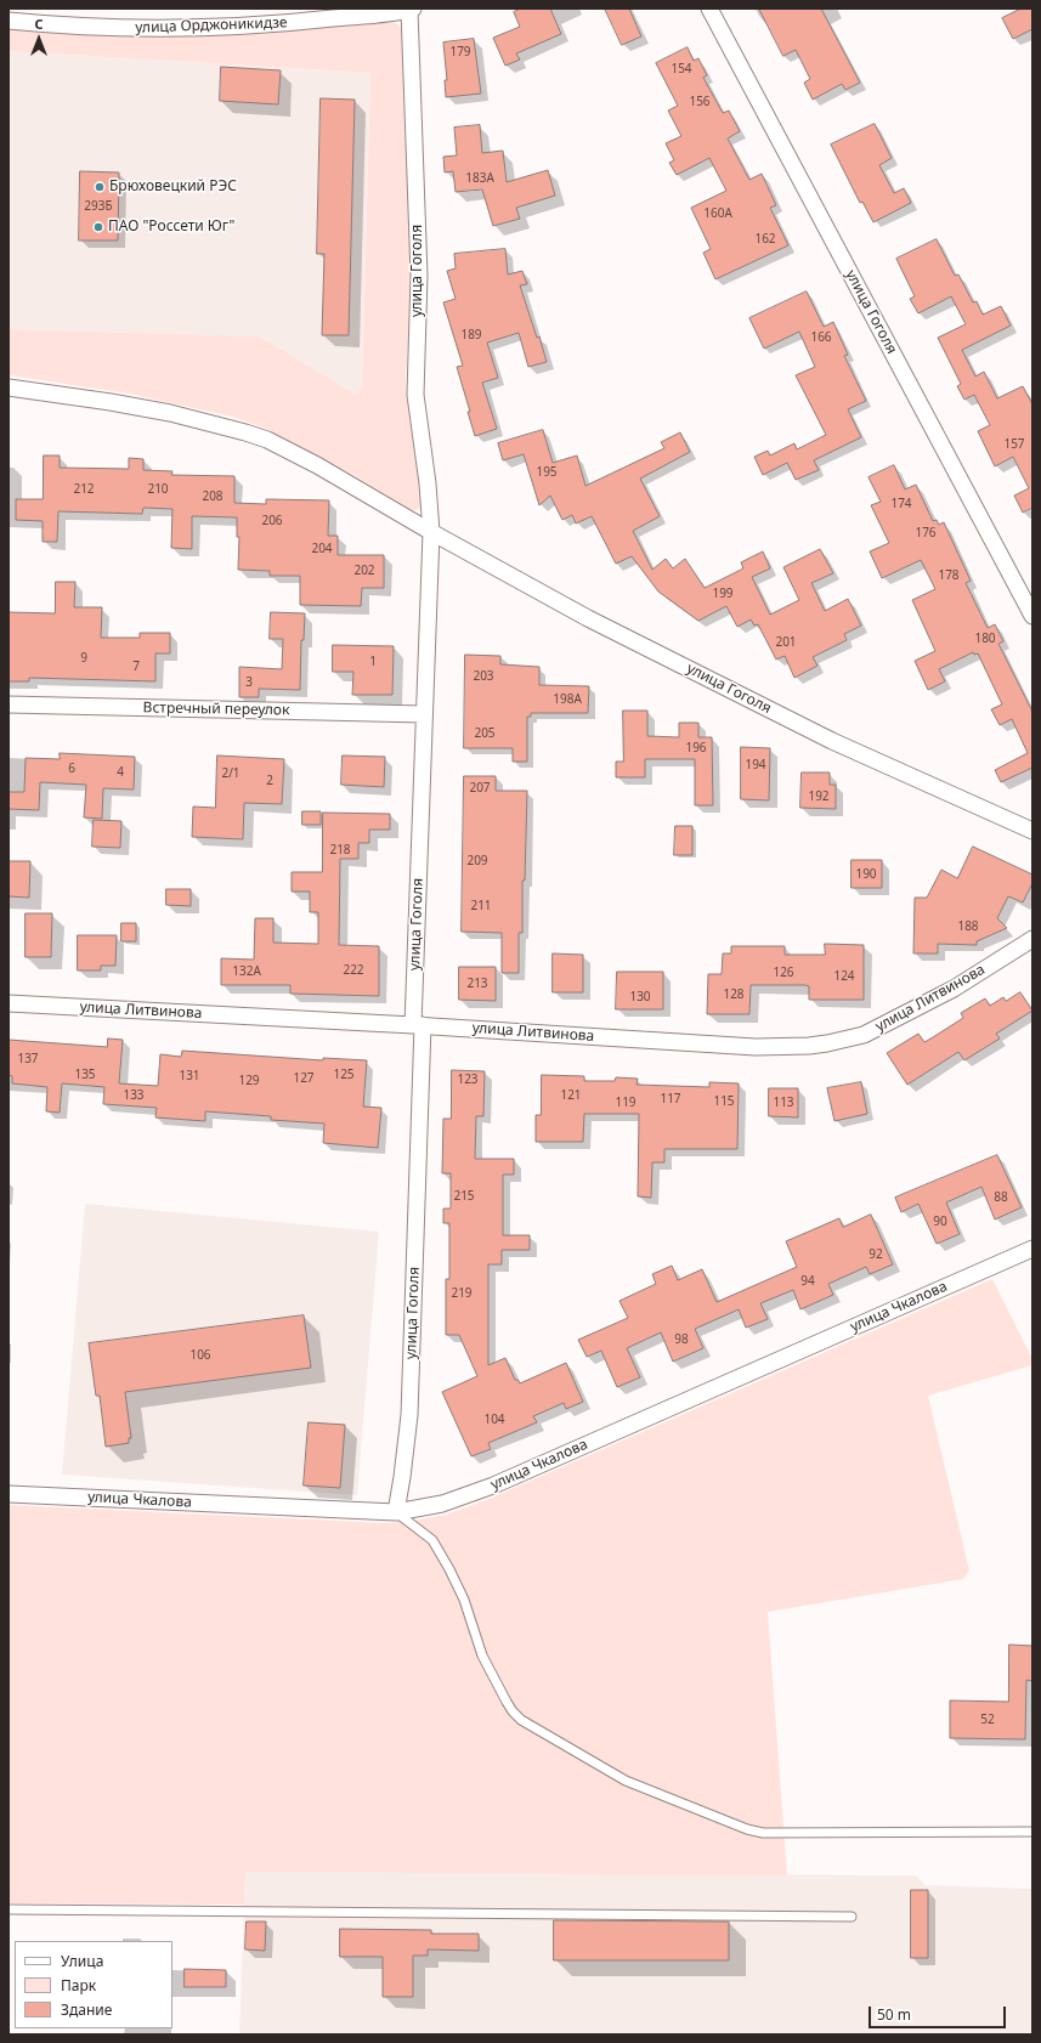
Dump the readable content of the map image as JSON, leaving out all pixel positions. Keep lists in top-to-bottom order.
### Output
{
  "streets": {
    "street": [
      "улица Орджоникидзе",
      "улица Гоголя",
      "Встречный переулок",
      "улица Литвинова",
      "улица Чкалова"
    ]
  },
  "crossings": [
    ["улица Орджоникидзе", "улица Гоголя"],
    ["улица Гоголя", "Встречный переулок"],
    ["улица Гоголя", "улица Литвинова"],
    ["улица Гоголя", "улица Чкалова"]
  ],
  "places": ["Брюховецкий РЭС", "ПАО \"Россети Юг\""],
  "house_numbers": [
    "179",
    "154",
    "156",
    "183А",
    "293Б",
    "160А",
    "162",
    "189",
    "166",
    "157",
    "195",
    "212",
    "210",
    "208",
    "174",
    "206",
    "176",
    "204",
    "202",
    "178",
    "199",
    "180",
    "201",
    "9",
    "1",
    "7",
    "203",
    "3",
    "198А",
    "205",
    "196",
    "194",
    "6",
    "4",
    "2/1",
    "2",
    "207",
    "192",
    "218",
    "209",
    "190",
    "211",
    "188",
    "222",
    "132А",
    "126",
    "124",
    "213",
    "128",
    "130",
    "137",
    "135",
    "125",
    "131",
    "127",
    "123",
    "129",
    "133",
    "121",
    "117",
    "115",
    "119",
    "113",
    "215",
    "88",
    "90",
    "92",
    "94",
    "219",
    "98",
    "106",
    "104",
    "52"
  ],
  "legend": ["Улица", "Парк", "Здание"],
  "scale_bar": "50 m",
  "north": "top"
}
